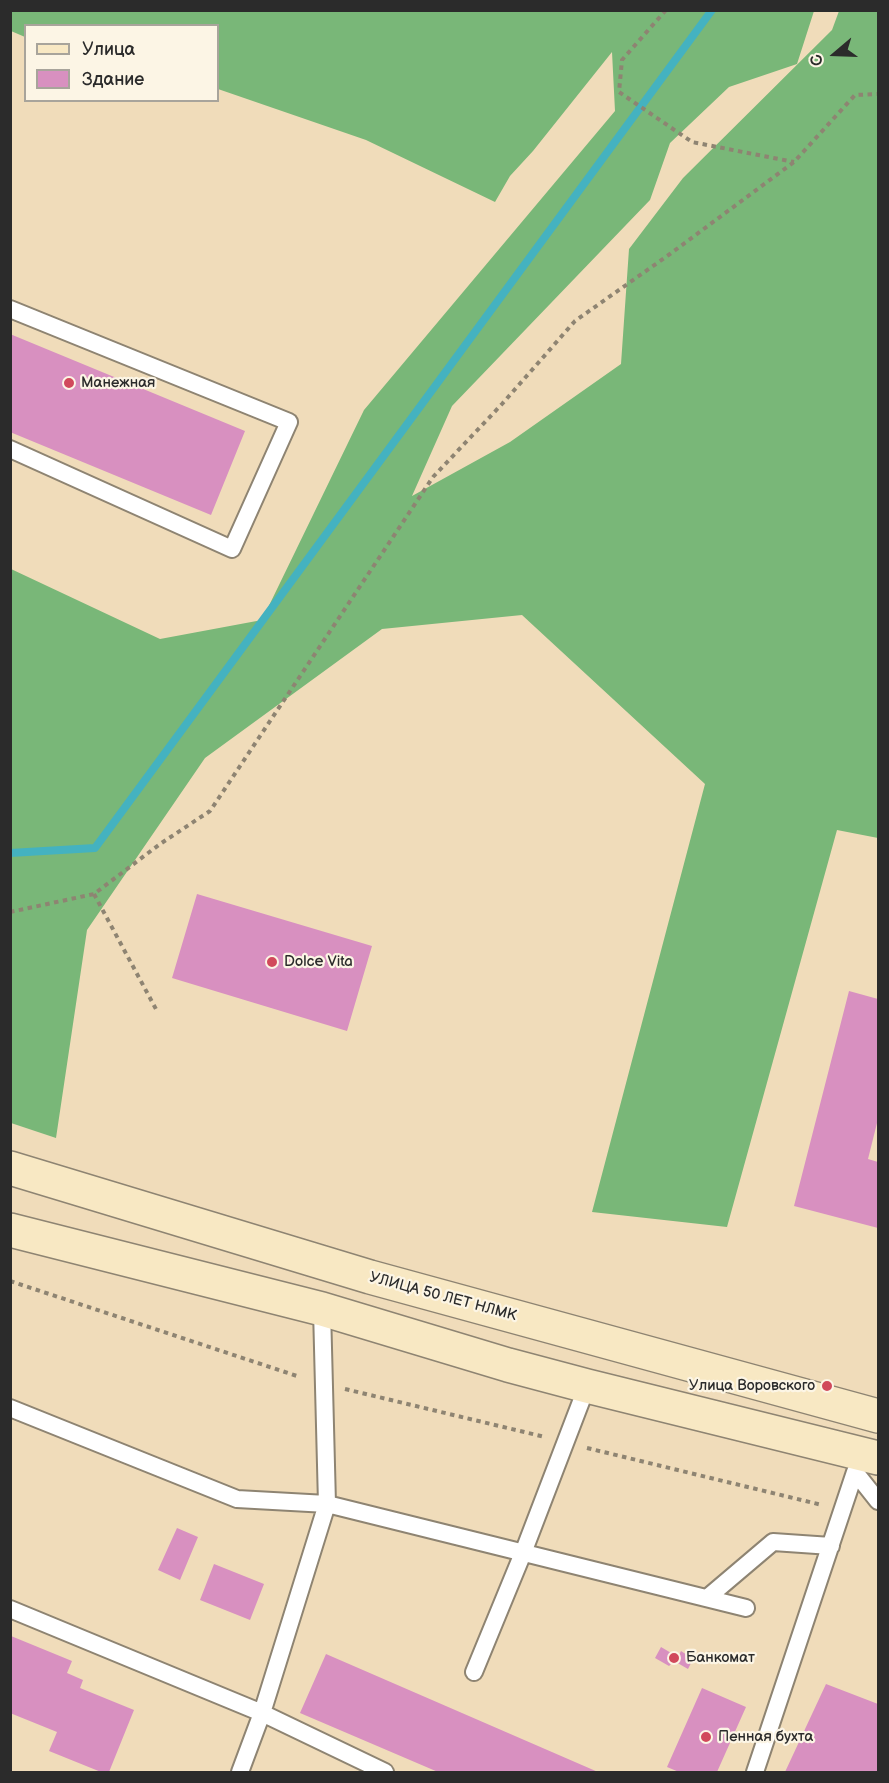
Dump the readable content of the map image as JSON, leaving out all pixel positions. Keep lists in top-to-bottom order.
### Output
{
  "streets": {
    "main road": ["УЛИЦА 50 ЛЕТ НЛМК"]
  },
  "places": [
    "Манежная",
    "Dolce Vita",
    "Улица Воровского",
    "Банкомат",
    "Пенная бухта"
  ],
  "legend": ["Улица", "Здание"],
  "north": "left"
}
